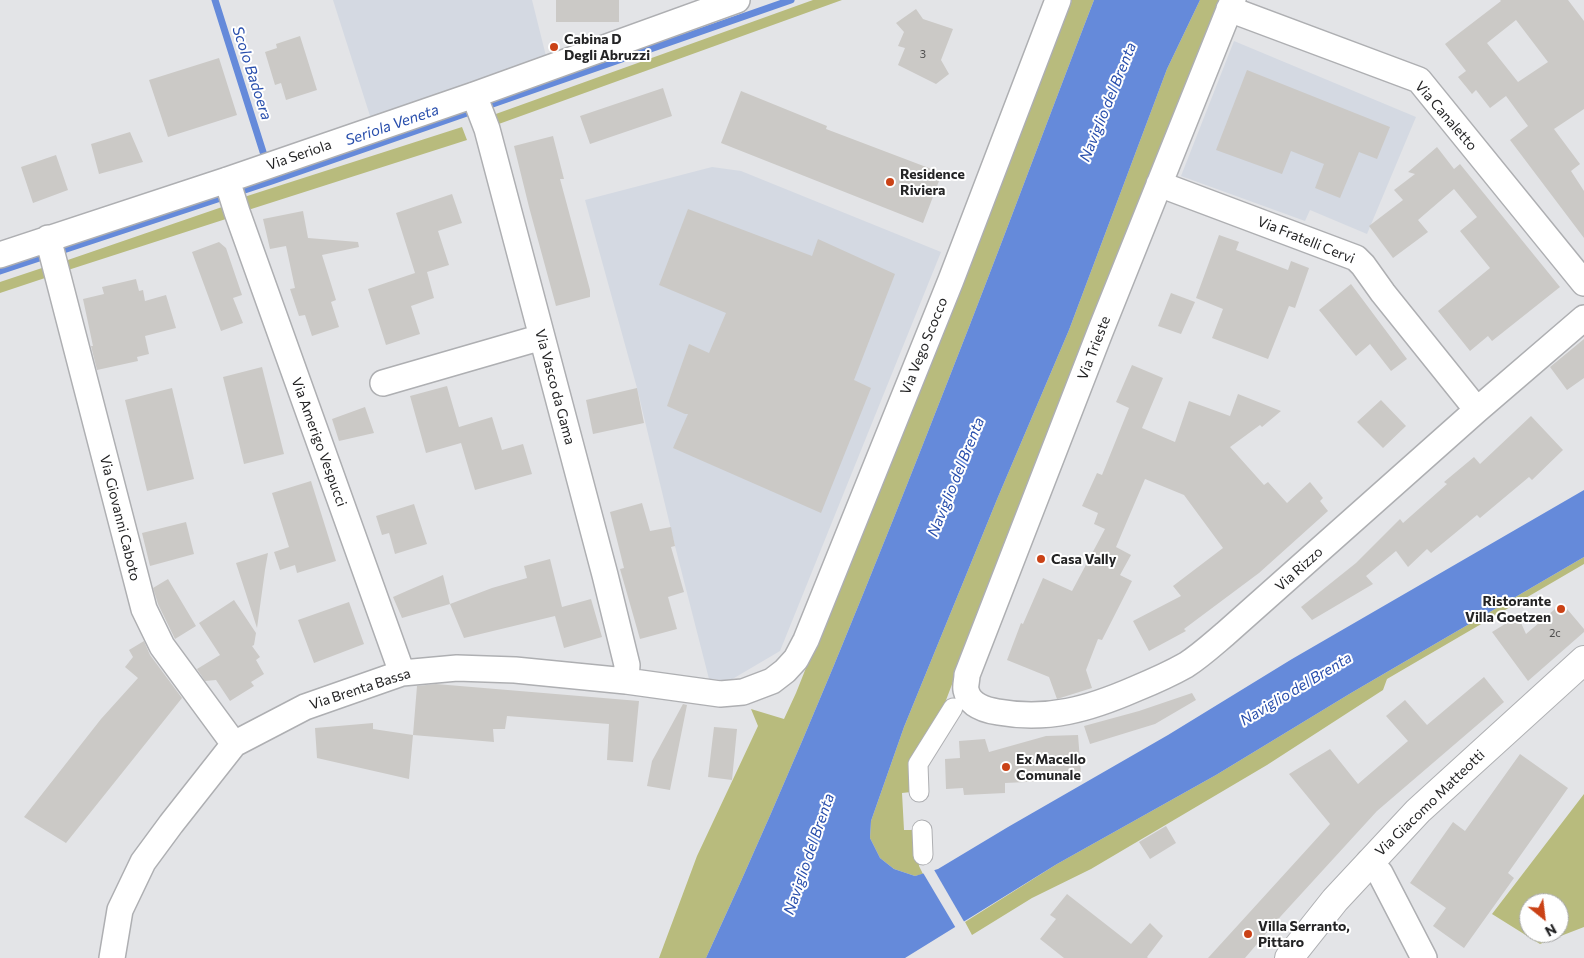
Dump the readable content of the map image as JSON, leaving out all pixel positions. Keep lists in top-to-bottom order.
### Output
{
  "streets": {
    "main road": ["Via Giacomo Matteotti"],
    "street": [
      "Via Canaletto",
      "Via Seriola",
      "Via Fratelli Cervi",
      "Via Vego Scocco",
      "Via Trieste",
      "Via Vasco da Gama",
      "Via Amerigo Vespucci",
      "Via Giovanni Caboto",
      "Via Rizzo",
      "Via Brenta Bassa"
    ]
  },
  "crossings": [
    ["Via Canaletto", "Via Trieste"],
    ["Via Seriola", "Via Vasco da Gama"],
    ["Via Seriola", "Via Amerigo Vespucci"],
    ["Via Seriola", "Via Giovanni Caboto"],
    ["Via Fratelli Cervi", "Via Trieste"],
    ["Via Fratelli Cervi", "Via Rizzo"],
    ["Via Vego Scocco", "Via Brenta Bassa"],
    ["Via Trieste", "Via Rizzo"],
    ["Via Vasco da Gama", "Via Brenta Bassa"],
    ["Via Amerigo Vespucci", "Via Brenta Bassa"],
    ["Via Giovanni Caboto", "Via Brenta Bassa"]
  ],
  "water": ["Scolo Badoera", "Naviglio del Brenta", "Seriola Veneta"],
  "places": [
    "Cabina D Degli Abruzzi",
    "Residence Riviera",
    "Casa Vally",
    "Ristorante Villa Goetzen",
    "Ex Macello Comunale",
    "Villa Serranto, Pittaro"
  ],
  "house_numbers": ["3", "2c"],
  "north": "bottom right"
}
